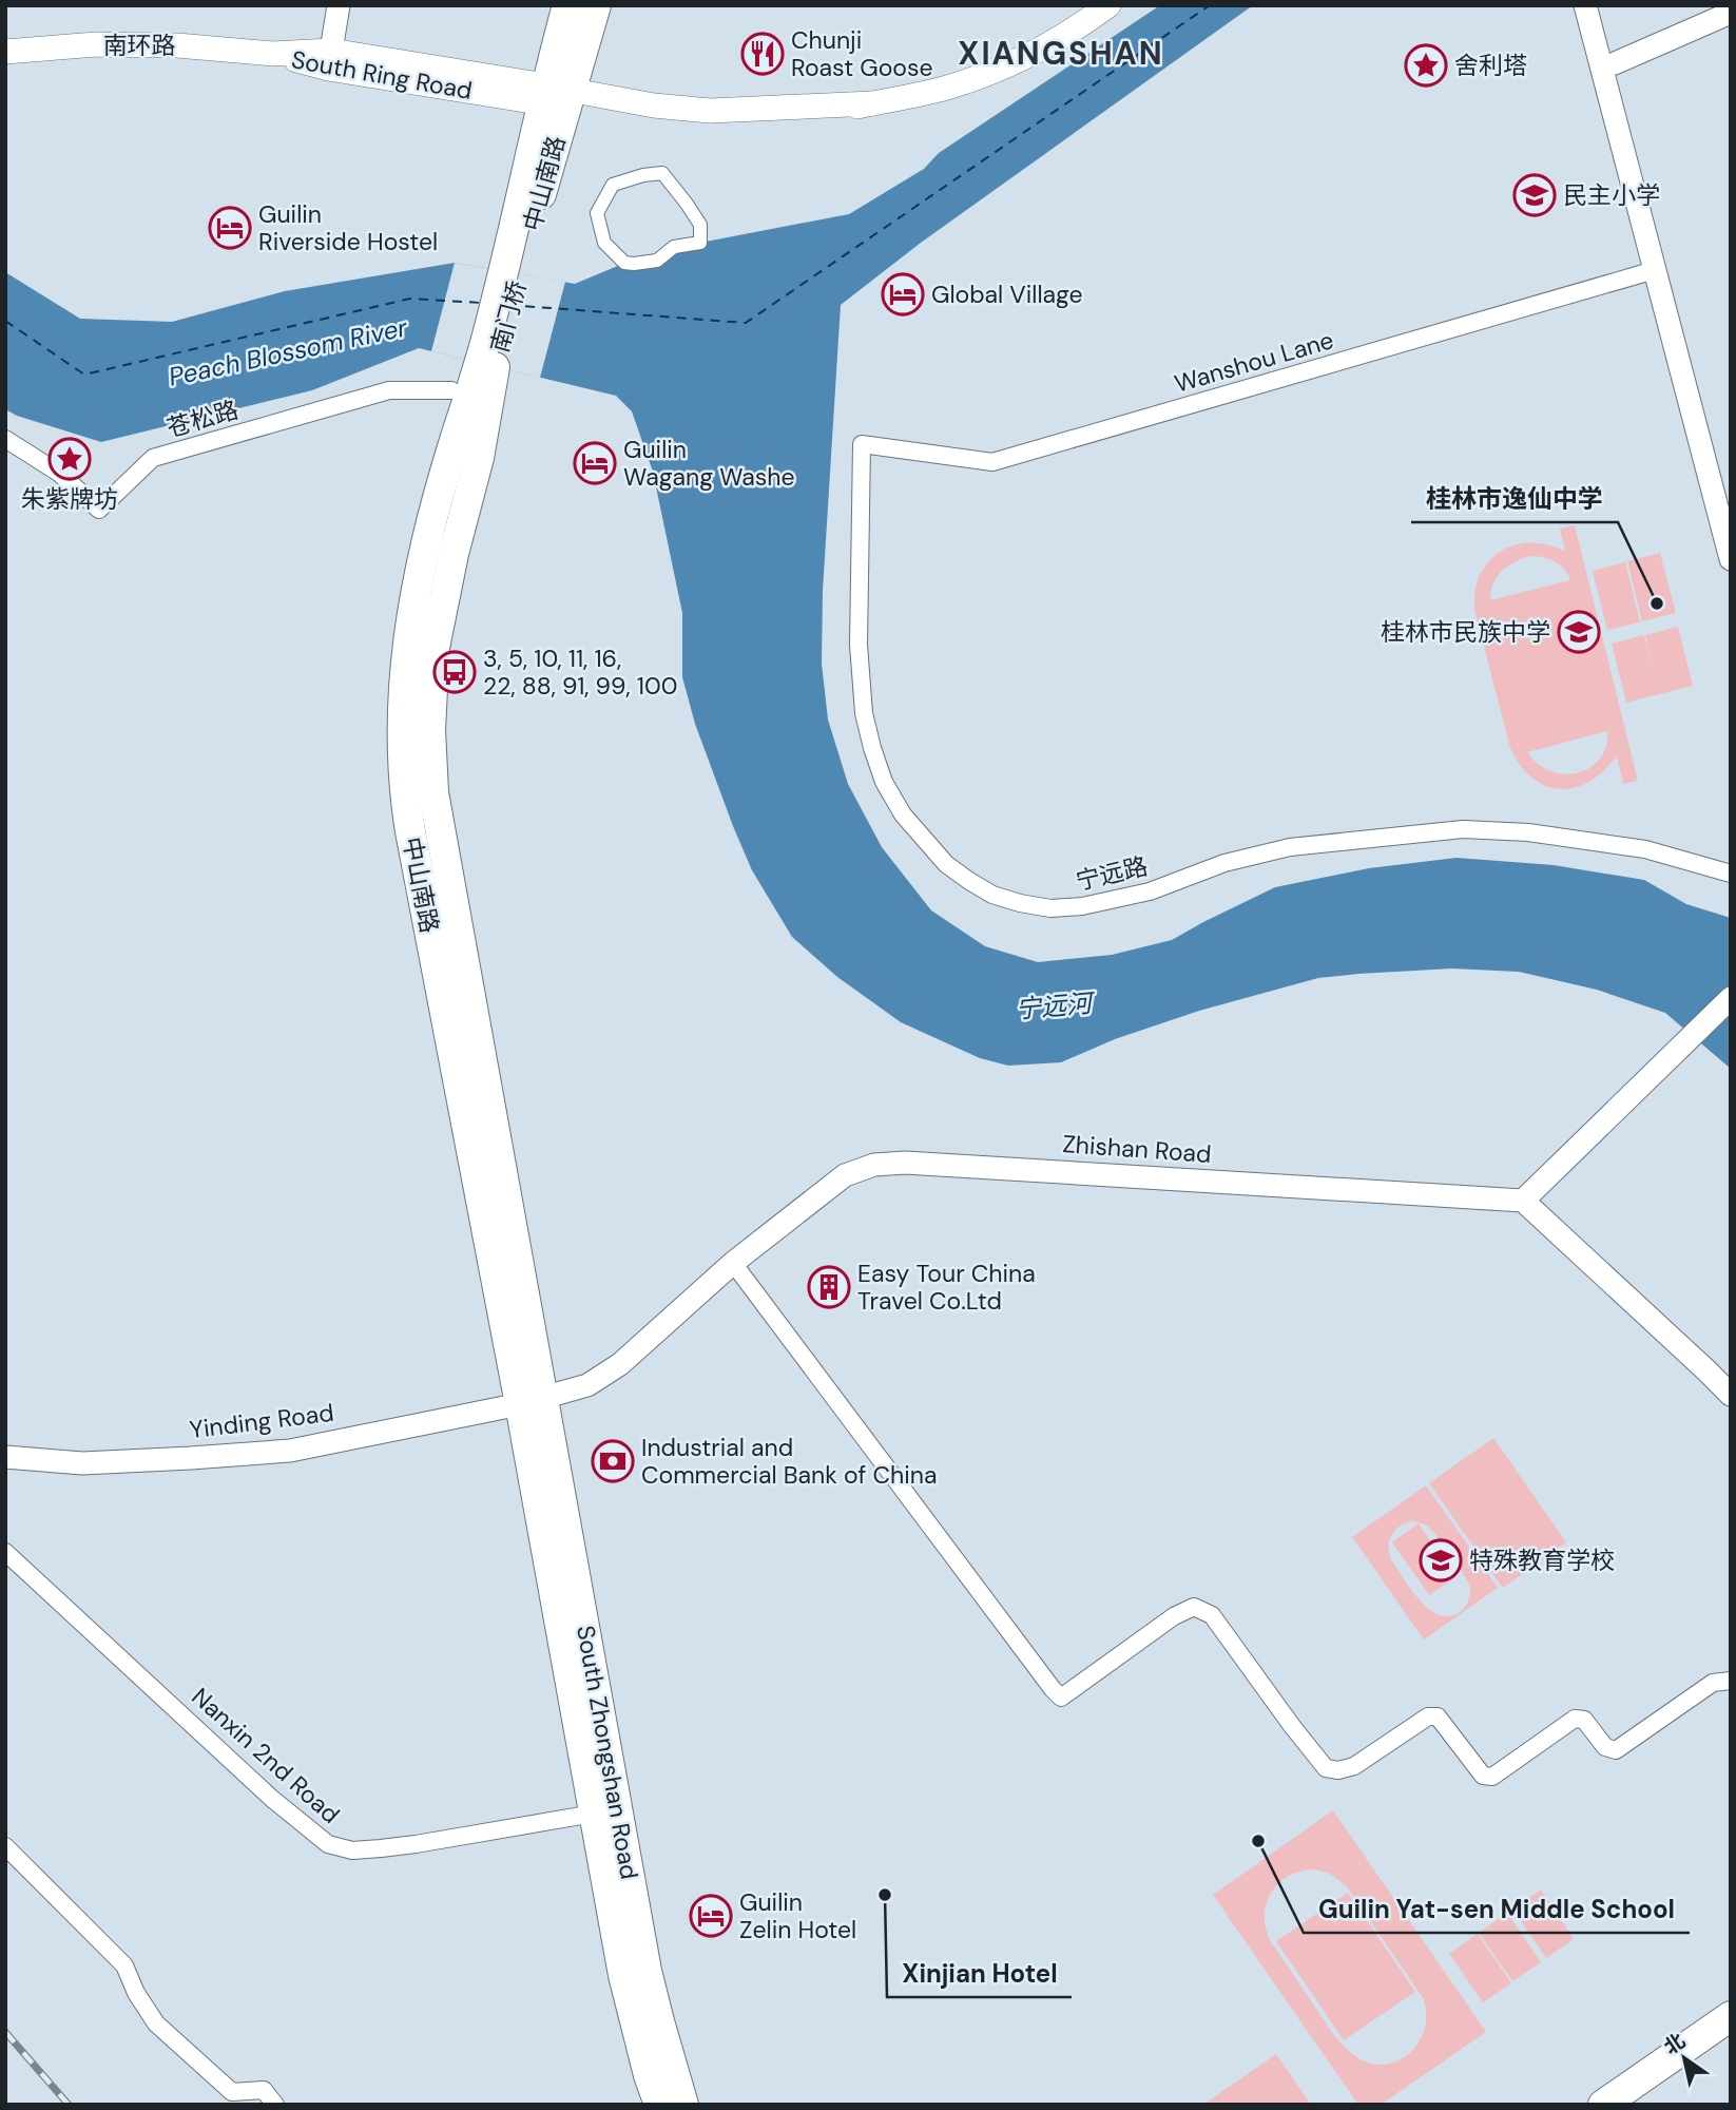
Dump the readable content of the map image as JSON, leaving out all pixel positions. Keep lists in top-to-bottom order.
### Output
{
  "streets": {
    "highway": ["中山南路", "南门桥", "South Zhongshan Road"],
    "main road": ["南环路", "South Ring Road"],
    "street": [
      "Wanshou Lane",
      "苍松路",
      "宁远路",
      "Zhishan Road",
      "Yinding Road",
      "Nanxin 2nd Road"
    ]
  },
  "crossings": [
    ["南环路", "South Ring Road"],
    ["South Ring Road", "中山南路"],
    ["中山南路", "南门桥"],
    ["中山南路", "Zhishan Road"],
    ["中山南路", "Yinding Road"],
    ["中山南路", "South Zhongshan Road"],
    ["Wanshou Lane", "宁远路"],
    ["Zhishan Road", "Yinding Road"],
    ["Zhishan Road", "South Zhongshan Road"],
    ["Yinding Road", "South Zhongshan Road"],
    ["South Zhongshan Road", "Nanxin 2nd Road"]
  ],
  "districts": ["XIANGSHAN"],
  "water": ["Peach Blossom River", "宁远河"],
  "places": {
    "restaurant": ["Chunji Roast Goose"],
    "place": ["舍利塔", "朱紫牌坊"],
    "school or university": ["民主小学", "桂林市民族中学", "特殊教育学校"],
    "hotel": [
      "Guilin Riverside Hostel",
      "Global Village",
      "Guilin Wagang Washe",
      "Guilin Zelin Hotel"
    ],
    "other": ["桂林市逸仙中学", "Guilin Yat-sen Middle School", "Xinjian Hotel"],
    "bus stop": ["3, 5, 10, 11, 16, 22, 88, 91, 99, 100"],
    "building": ["Easy Tour China Travel Co.Ltd"],
    "bank": ["Industrial and Commercial Bank of China"]
  },
  "north": "top left"
}
